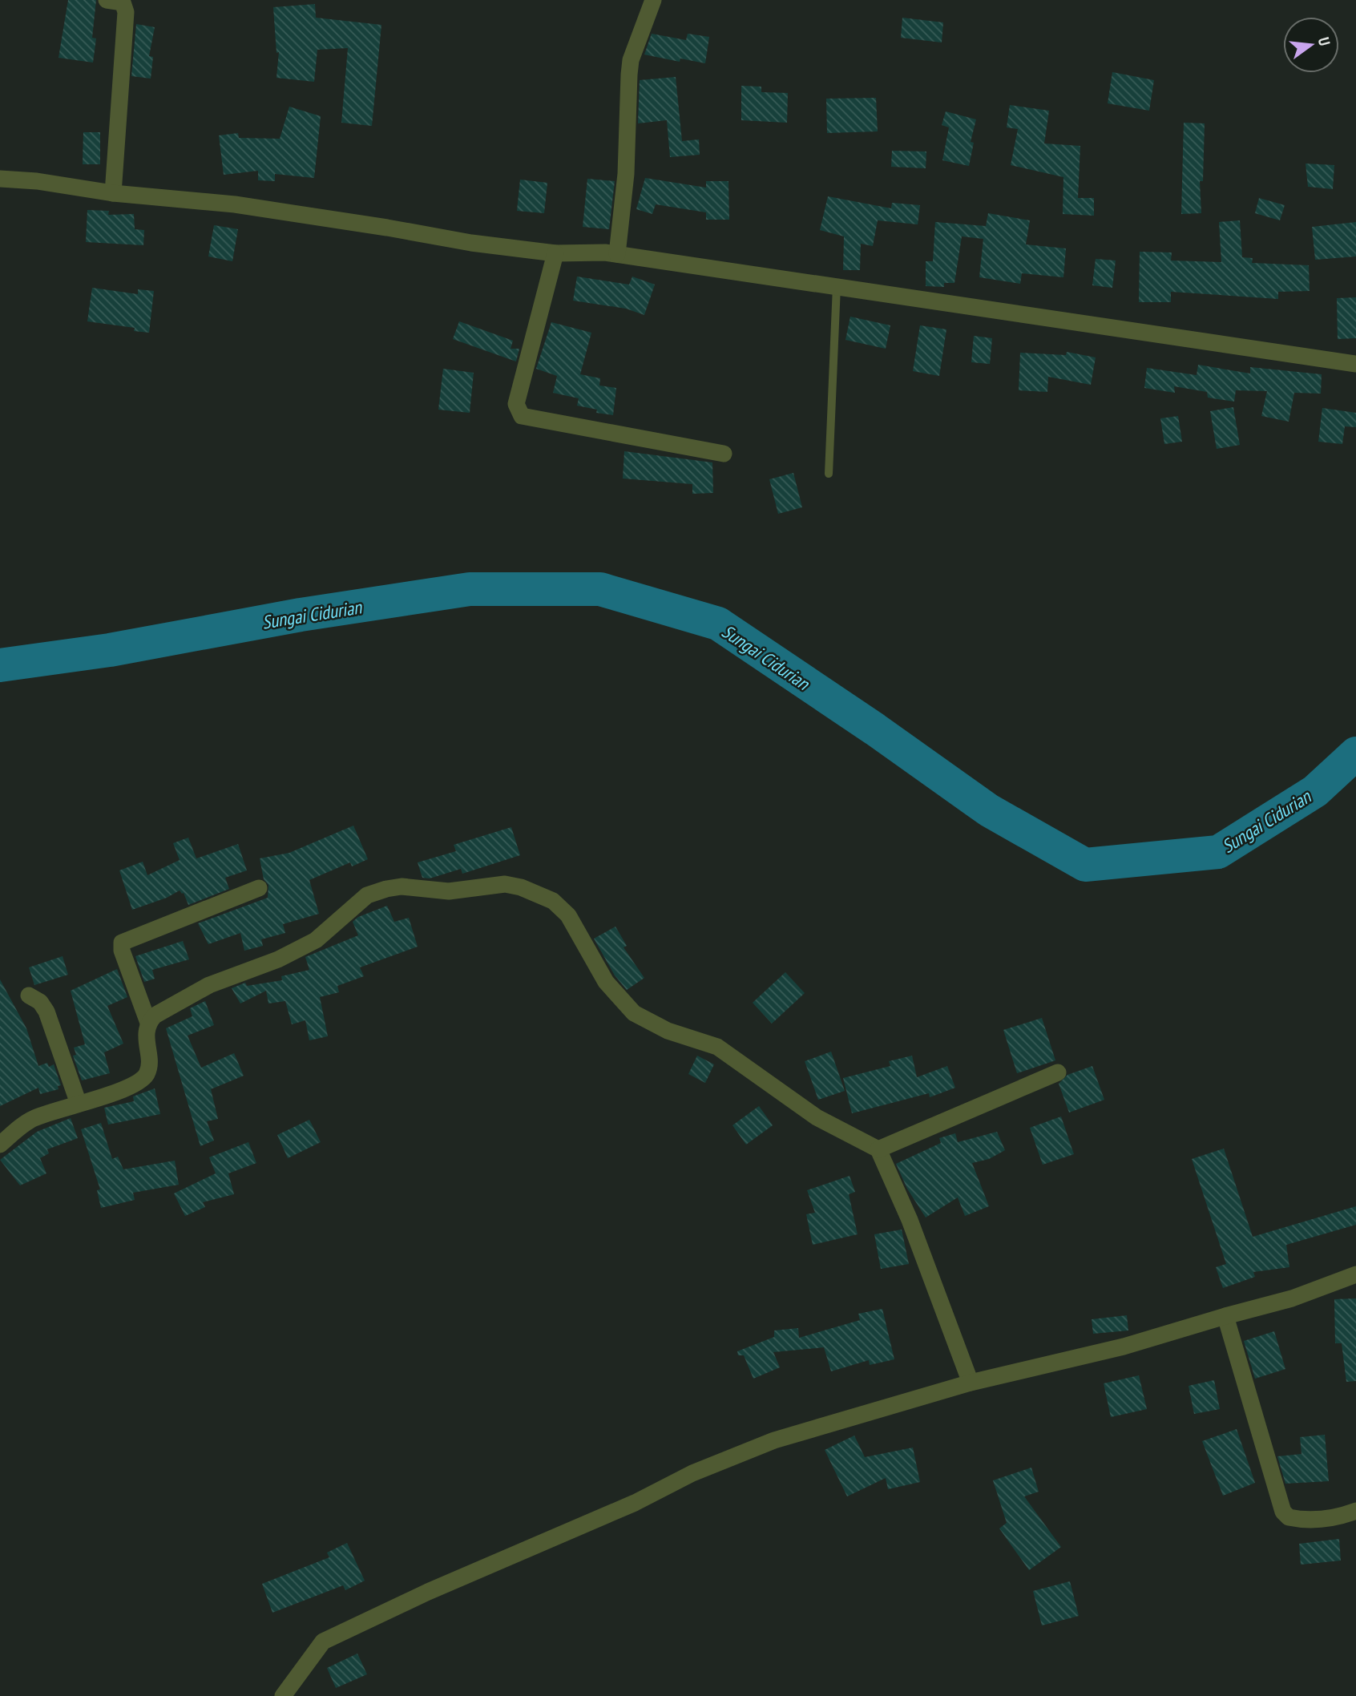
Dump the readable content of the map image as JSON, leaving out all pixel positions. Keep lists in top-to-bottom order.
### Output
{
  "water": ["Sungai Cidurian"],
  "north": "right"
}
